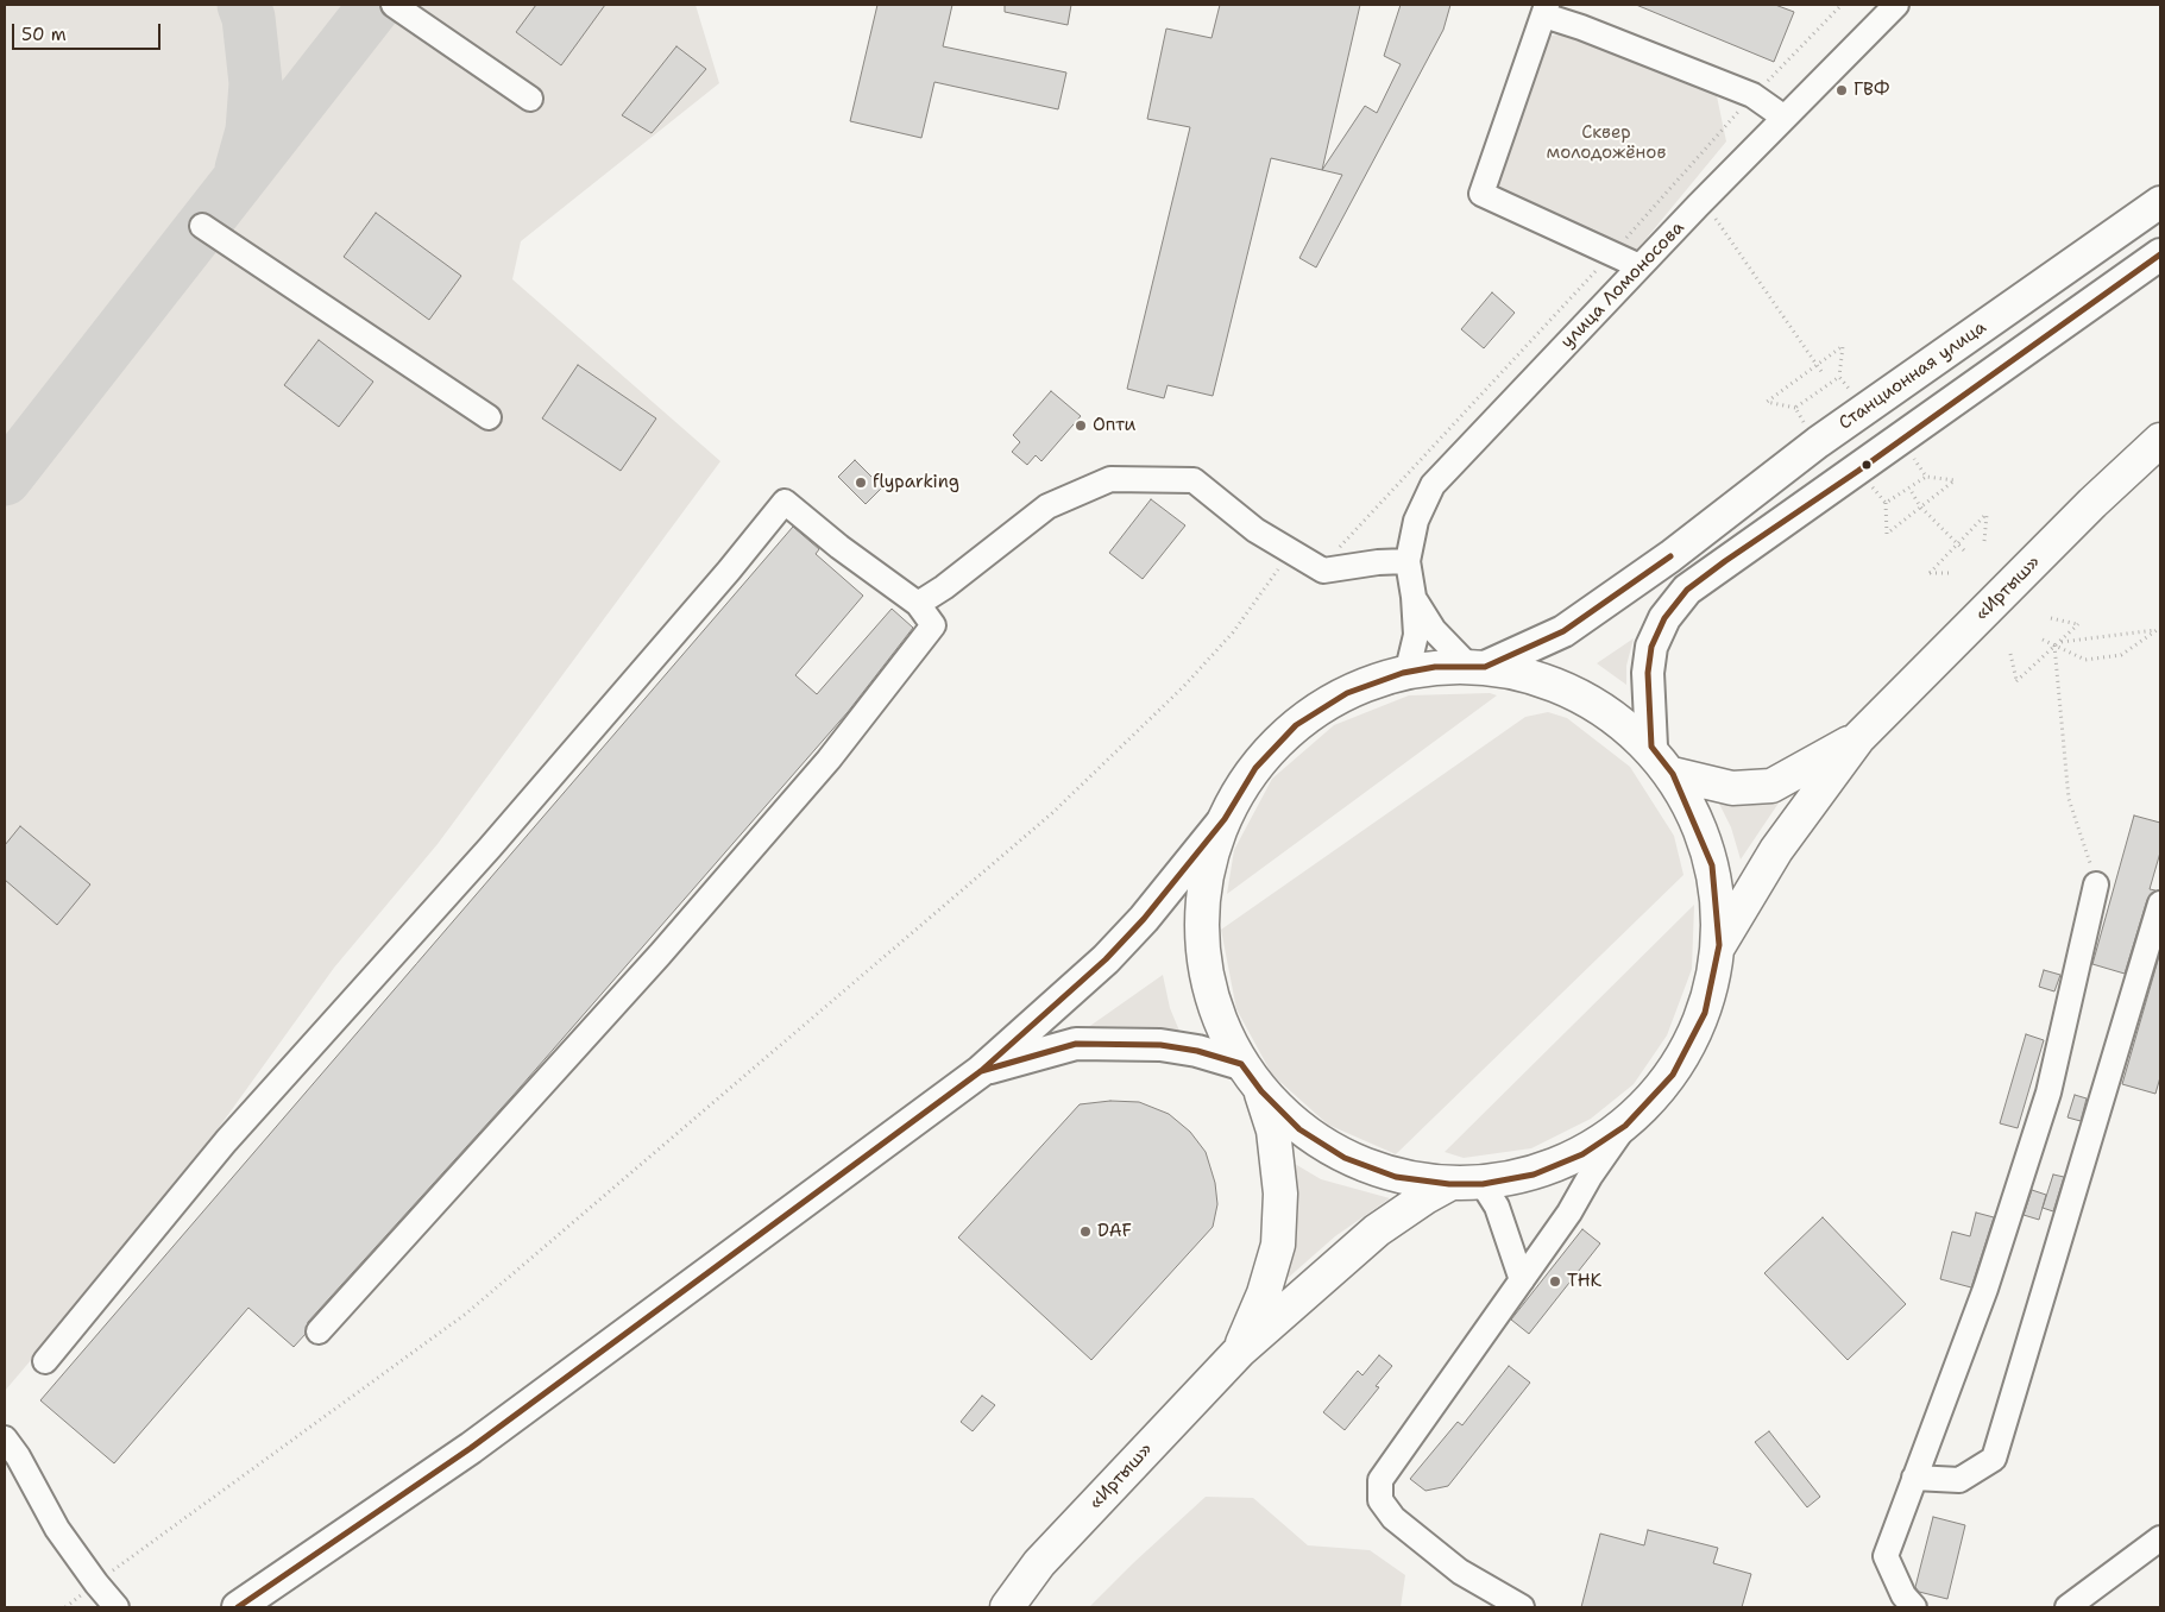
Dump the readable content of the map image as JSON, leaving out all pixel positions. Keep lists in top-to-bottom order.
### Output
{
  "streets": {
    "highway": ["«Иртыш»"],
    "main road": ["Станционная улица"],
    "street": ["улица Ломоносова"]
  },
  "parks": ["Сквер молодожёнов"],
  "places": [
    "ГВФ",
    "Опти",
    "flyparking",
    "DAF",
    "ТНК"
  ],
  "scale_bar": "50 m"
}
